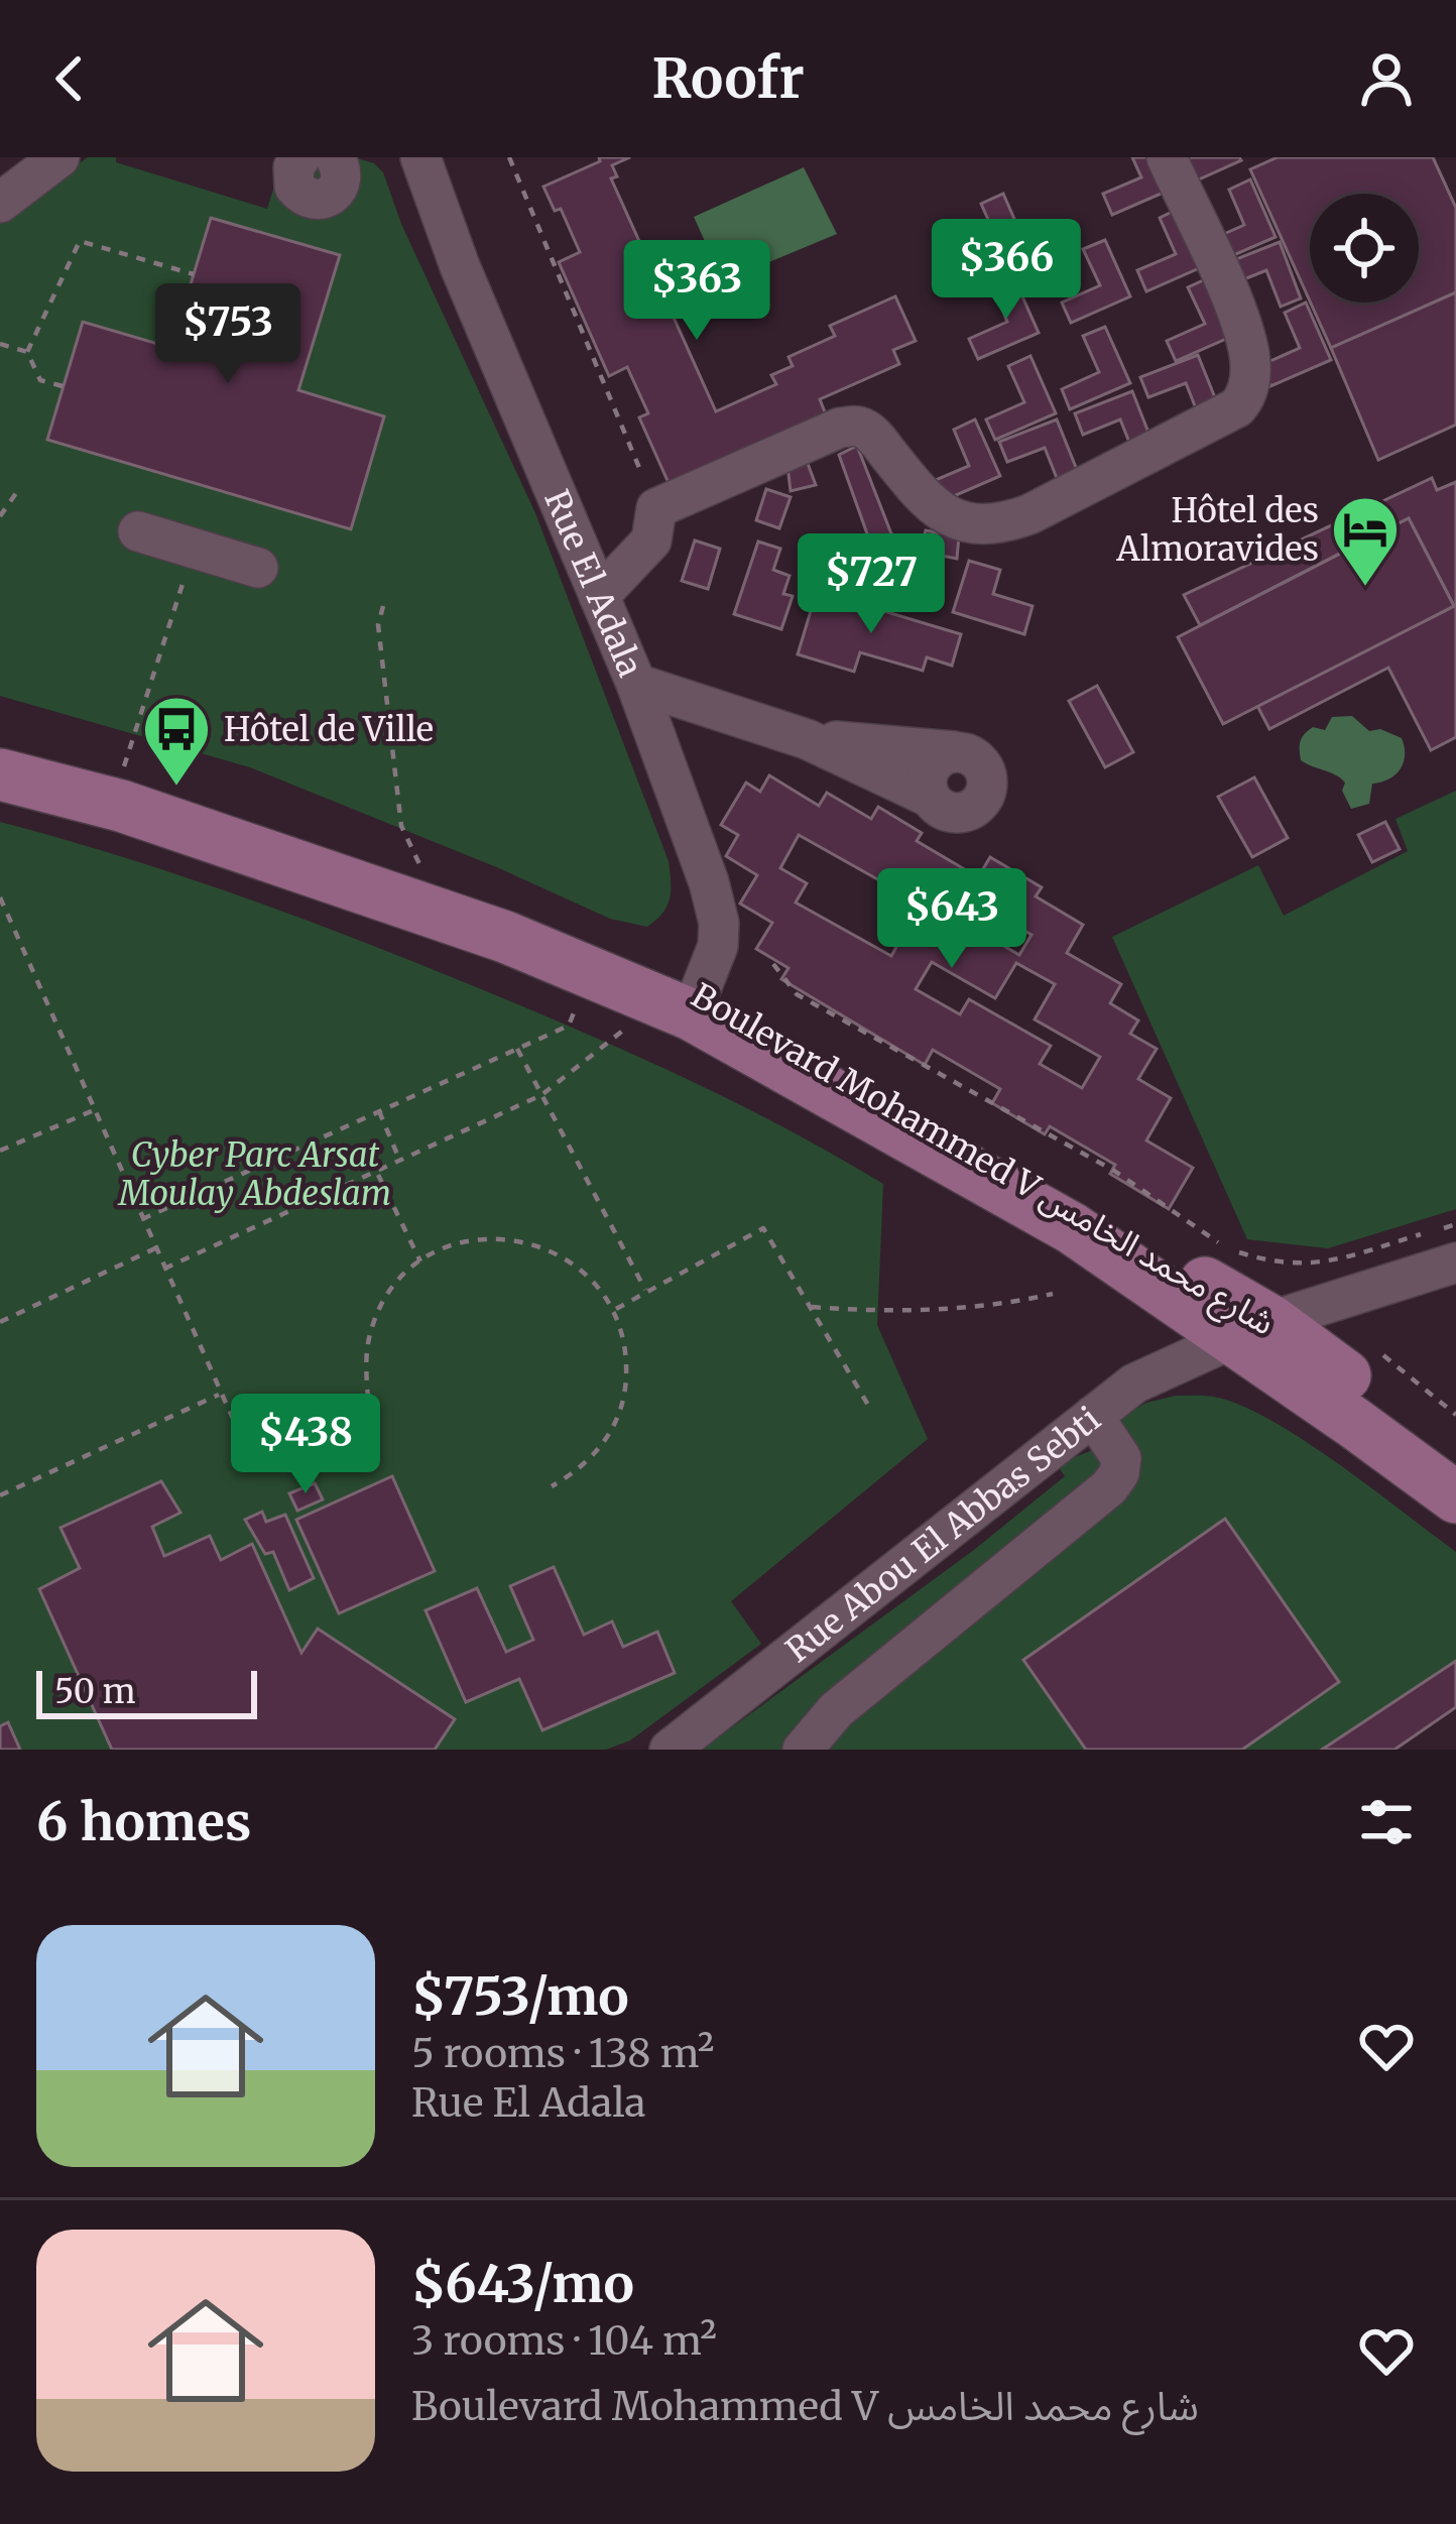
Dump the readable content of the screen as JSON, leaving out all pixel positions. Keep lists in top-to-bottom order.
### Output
{
  "streets": {
    "main road": ["Boulevard Mohammed V شارع محمد الخامس"],
    "street": ["Rue El Adala", "Rue Abou El Abbas Sebti"]
  },
  "crossings": [
    ["Rue El Adala", "Boulevard Mohammed V شارع محمد الخامس"],
    ["Boulevard Mohammed V شارع محمد الخامس", "Rue Abou El Abbas Sebti"]
  ],
  "parks": ["Cyber Parc Arsat Moulay Abdeslam"],
  "places": {
    "hotel": ["Hôtel des Almoravides"],
    "bus stop": ["Hôtel de Ville"]
  },
  "scale_bar": "50 m",
  "page": {
    "header": "Roofr",
    "price": [
      "$366",
      "$363",
      "$753",
      "$727",
      "$643",
      "$438"
    ],
    "scale": "50 m",
    "heading": "6 homes",
    "list": [
      {
        "name": "$753/mo",
        "note": "5 rooms · 138 m² · Rue El Adala"
      },
      {
        "name": "$643/mo",
        "note": "3 rooms · 104 m² · Boulevard Mohammed V شارع محمد الخامس"
      }
    ]
  }
}
